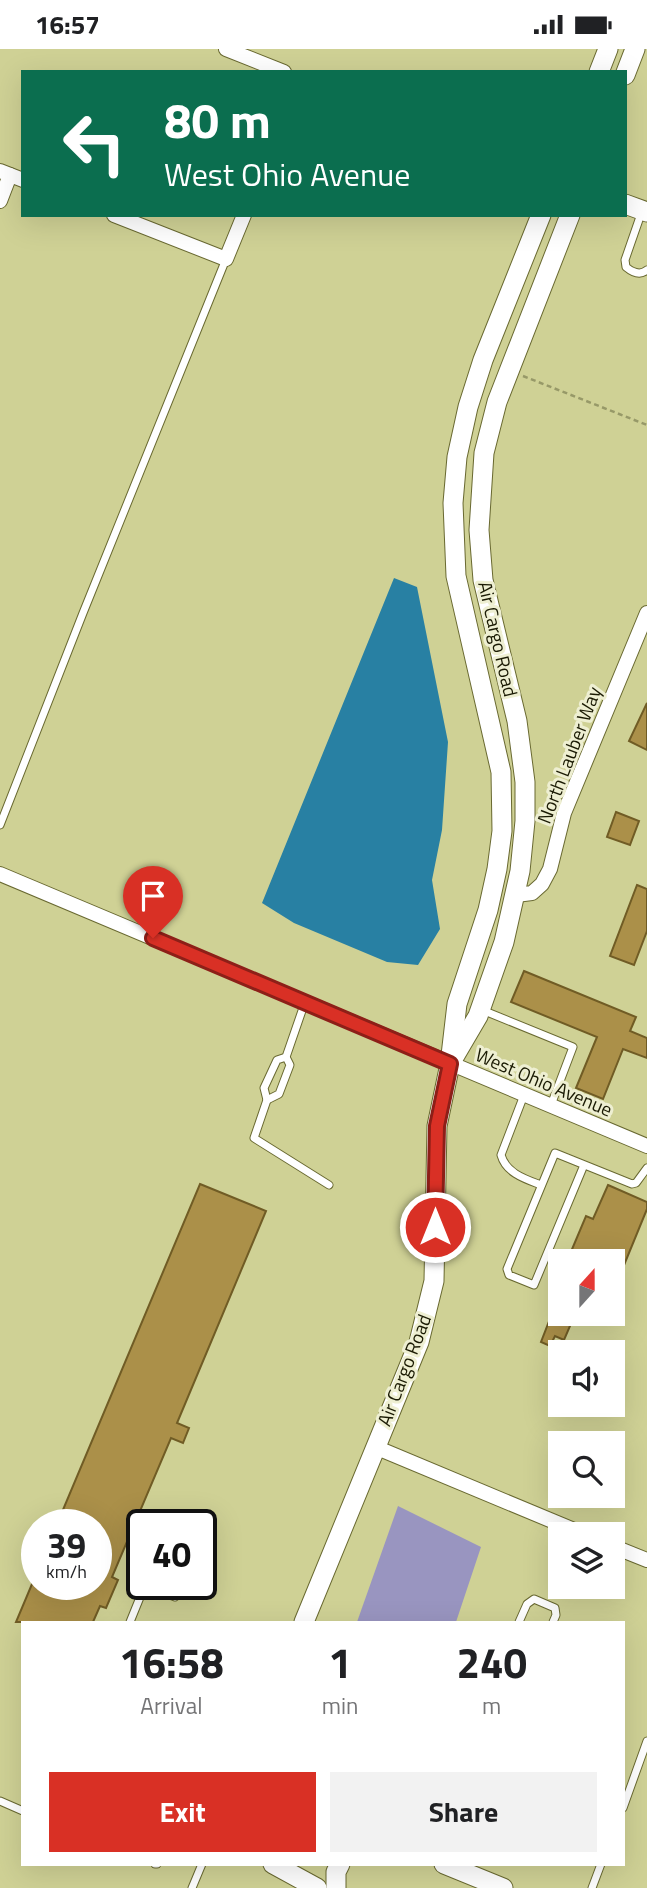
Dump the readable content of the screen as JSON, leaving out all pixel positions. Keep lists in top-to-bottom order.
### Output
{
  "streets": {
    "street": ["Air Cargo Road", "North Lauber Way", "West Ohio Avenue"]
  },
  "crossings": [
    ["Air Cargo Road", "North Lauber Way"],
    ["Air Cargo Road", "West Ohio Avenue"]
  ],
  "north": "top",
  "page": {
    "status": "16:57",
    "turn": ["80 m", "West Ohio Avenue"],
    "speed": "39 km/h",
    "limit": "40",
    "eta": [
      "16:58",
      "Arrival",
      "1",
      "min",
      "240",
      "m"
    ],
    "buttons": ["Exit", "Share"]
  }
}
